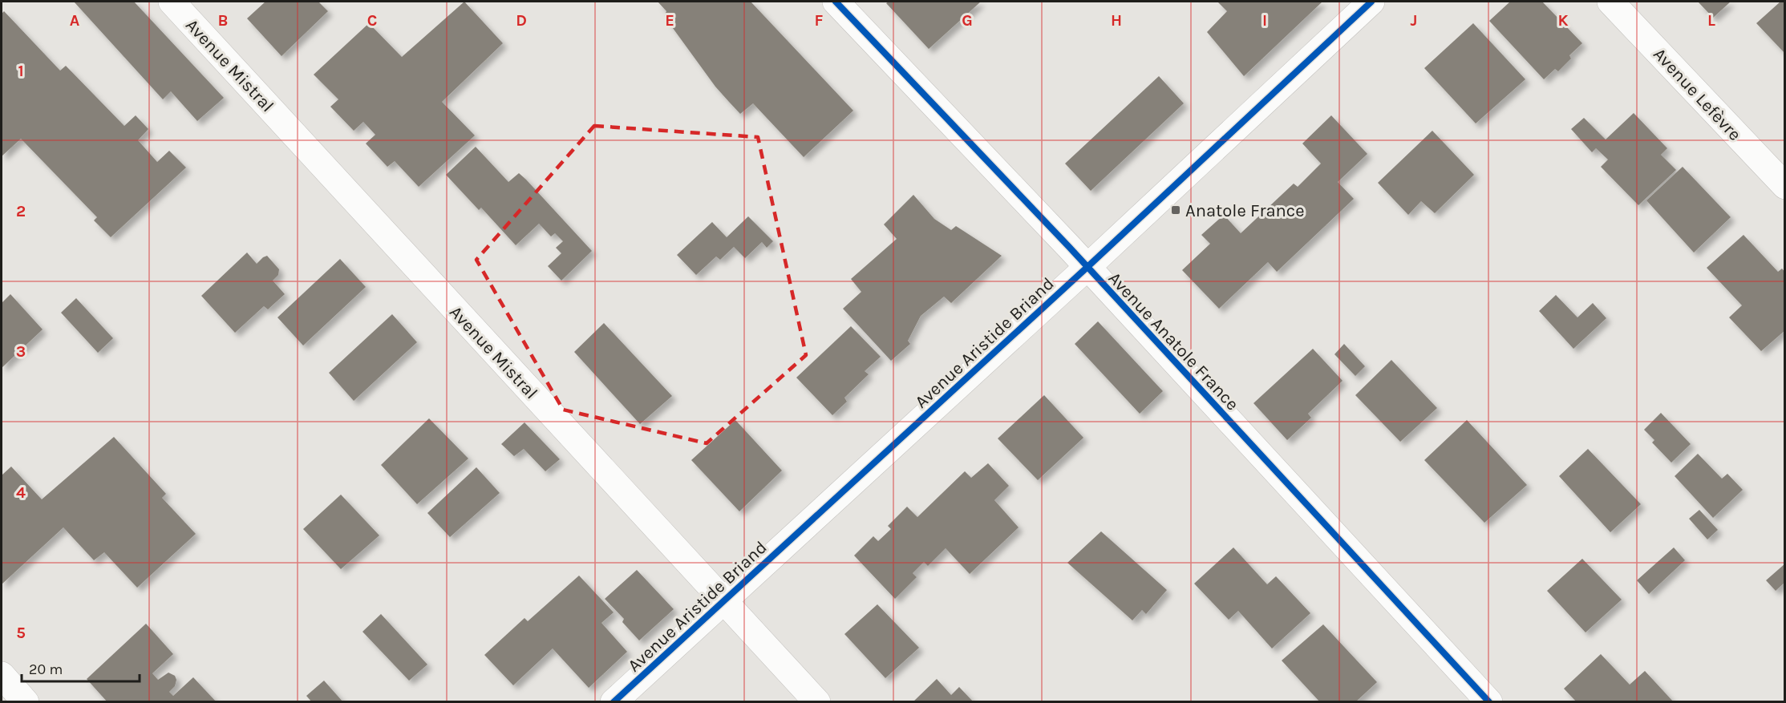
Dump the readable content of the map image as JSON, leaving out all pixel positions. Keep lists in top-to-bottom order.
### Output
{
  "streets": {
    "street": [
      "Avenue Mistral",
      "Avenue Lefèvre",
      "Avenue Anatole France",
      "Avenue Aristide Briand"
    ]
  },
  "crossings": [
    ["Avenue Mistral", "Avenue Aristide Briand"],
    ["Avenue Anatole France", "Avenue Aristide Briand"]
  ],
  "places": {
    "transit": ["Anatole France"]
  },
  "scale_bar": "20 m",
  "grid": {
    "columns": [
      "A",
      "B",
      "C",
      "D",
      "E",
      "F",
      "G",
      "H",
      "I",
      "J",
      "K",
      "L"
    ],
    "rows": [
      "1",
      "2",
      "3",
      "4",
      "5"
    ]
  }
}
